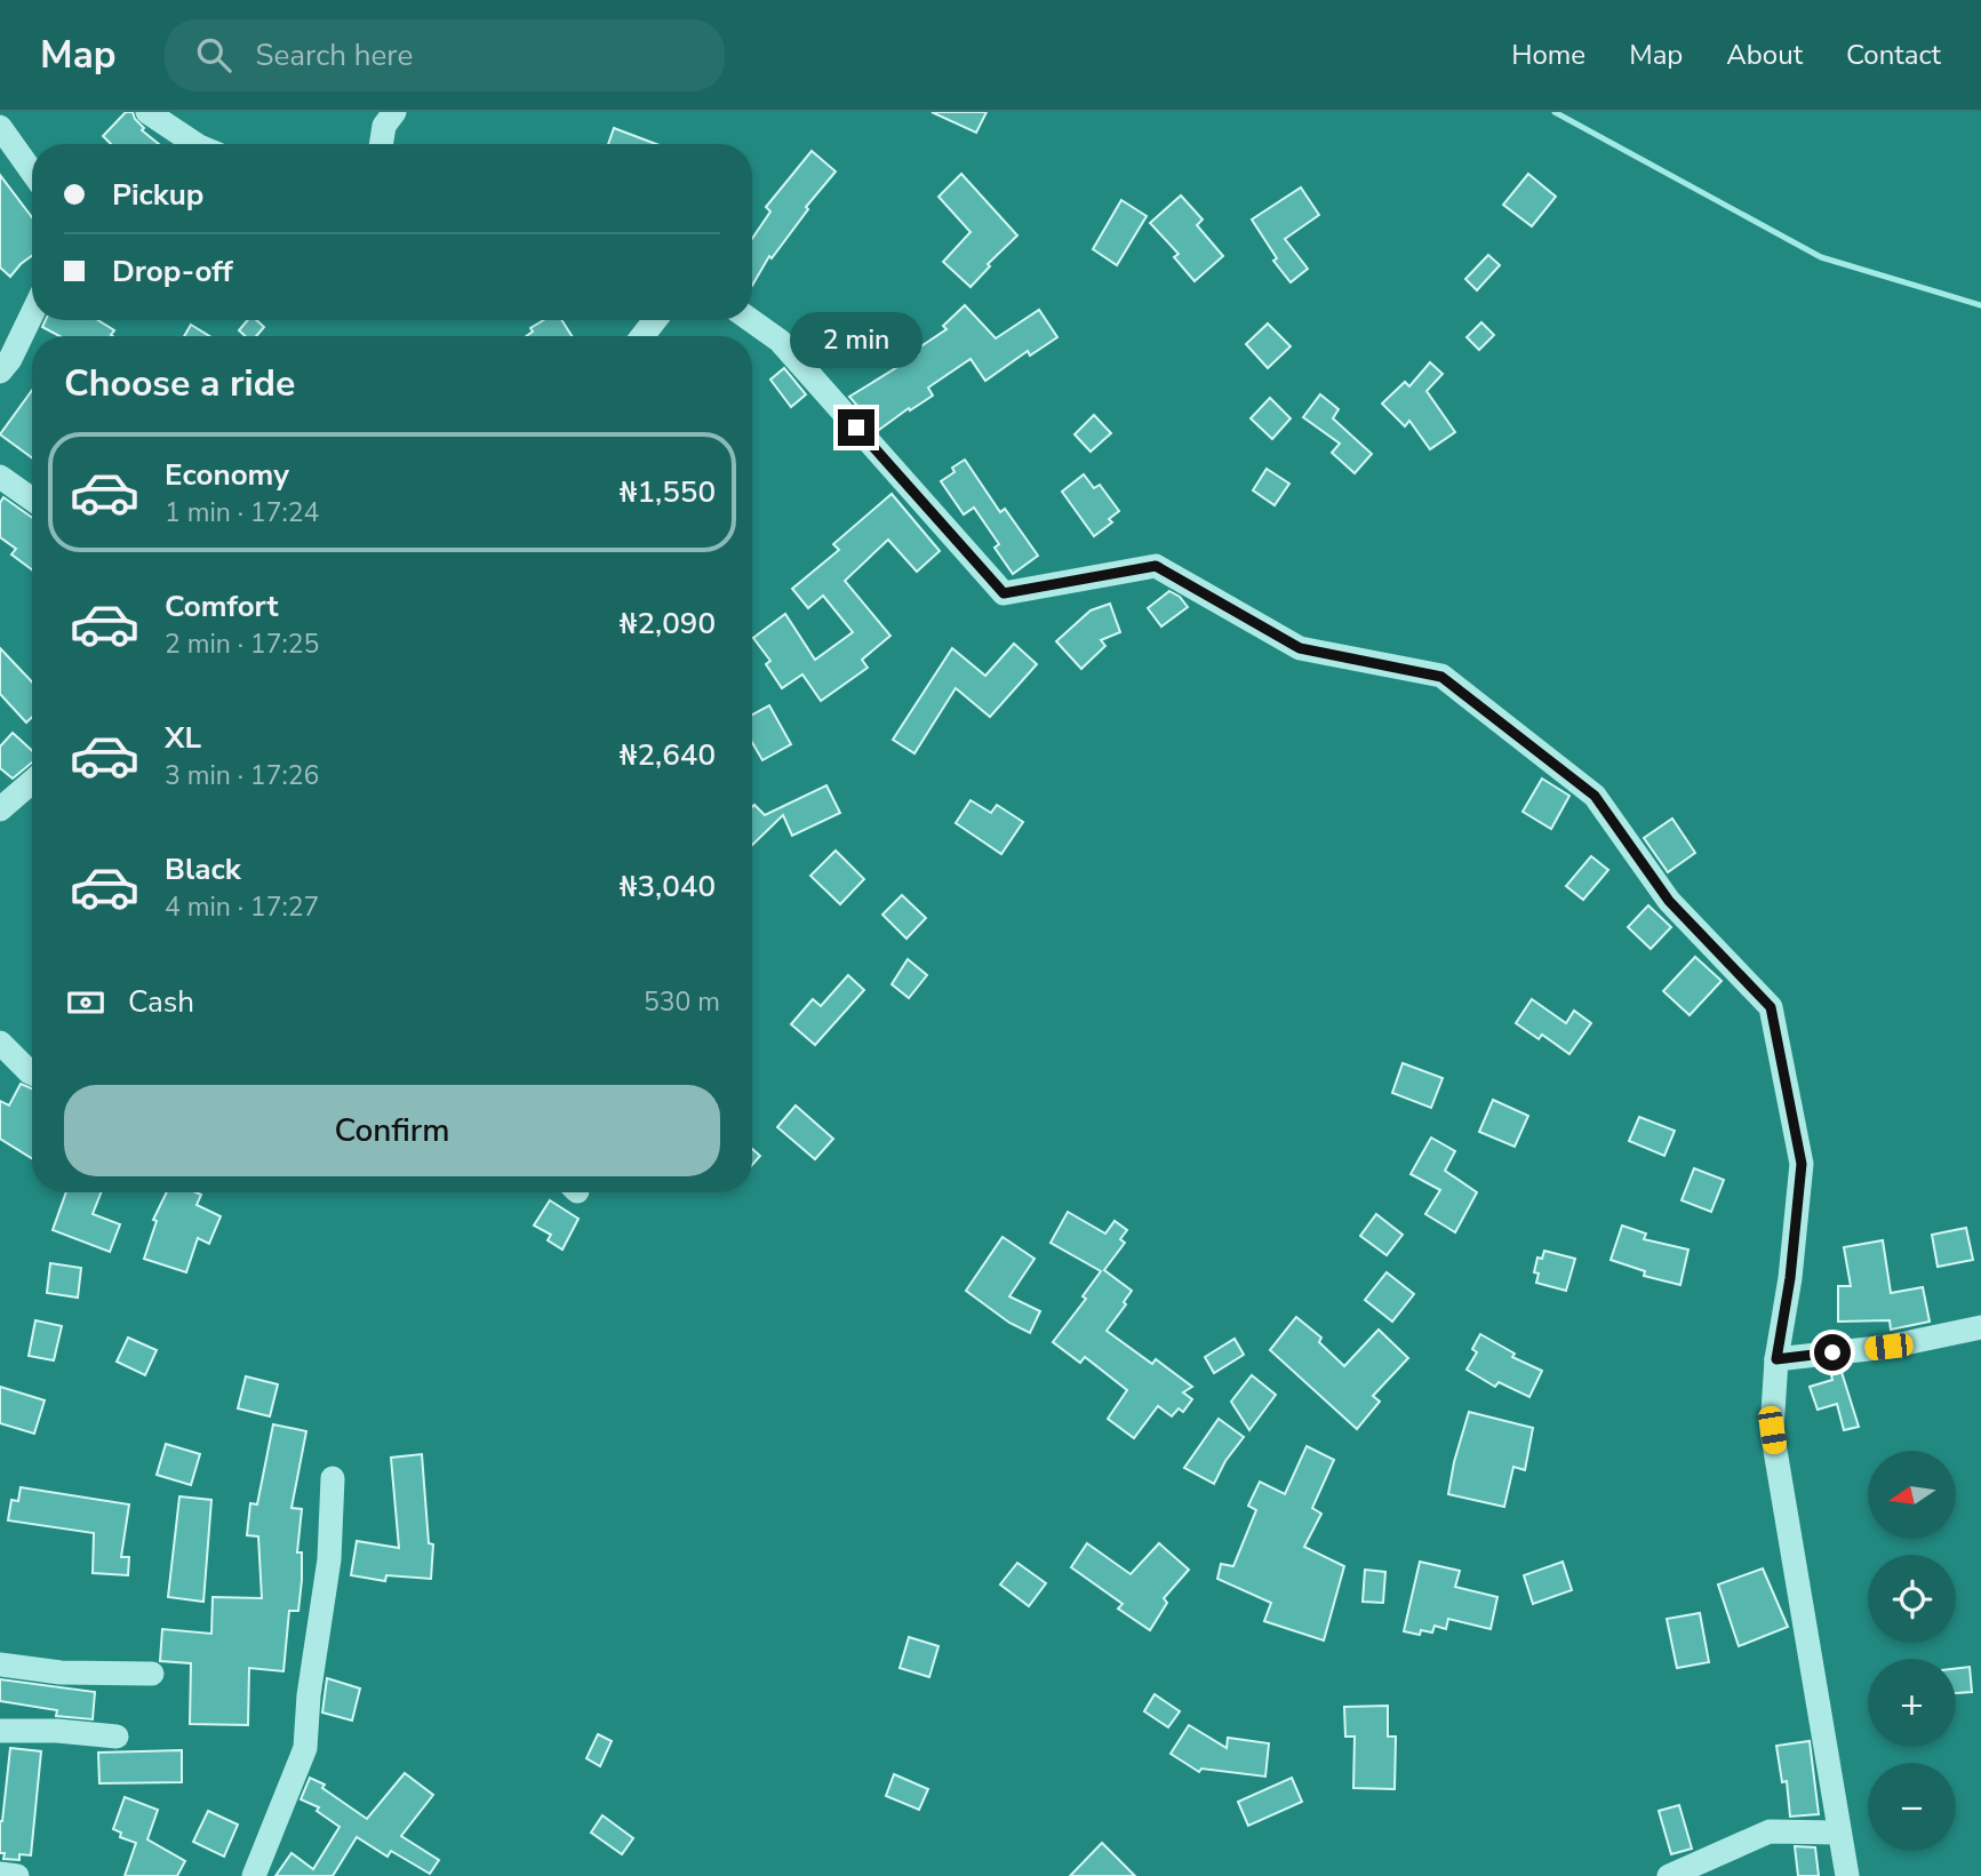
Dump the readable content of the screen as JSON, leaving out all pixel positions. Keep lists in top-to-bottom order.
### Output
{
  "north": "left",
  "page": {
    "header": "Map",
    "search": "Search here",
    "nav": [
      "Home",
      "Map",
      "About",
      "Contact"
    ],
    "banner": ["Pickup", "Drop-off"],
    "bubble": "2 min",
    "heading": "Choose a ride",
    "list": [
      {
        "name": "Economy",
        "note": "1 min · 17:24",
        "value": "₦1,550"
      },
      {
        "name": "Comfort",
        "note": "2 min · 17:25",
        "value": "₦2,090"
      },
      {
        "name": "XL",
        "note": "3 min · 17:26",
        "value": "₦2,640"
      },
      {
        "name": "Black",
        "note": "4 min · 17:27",
        "value": "₦3,040"
      }
    ],
    "pay": ["Cash", "530 m"],
    "buttons": "Confirm",
    "map_buttons": ["+", "−"]
  }
}
